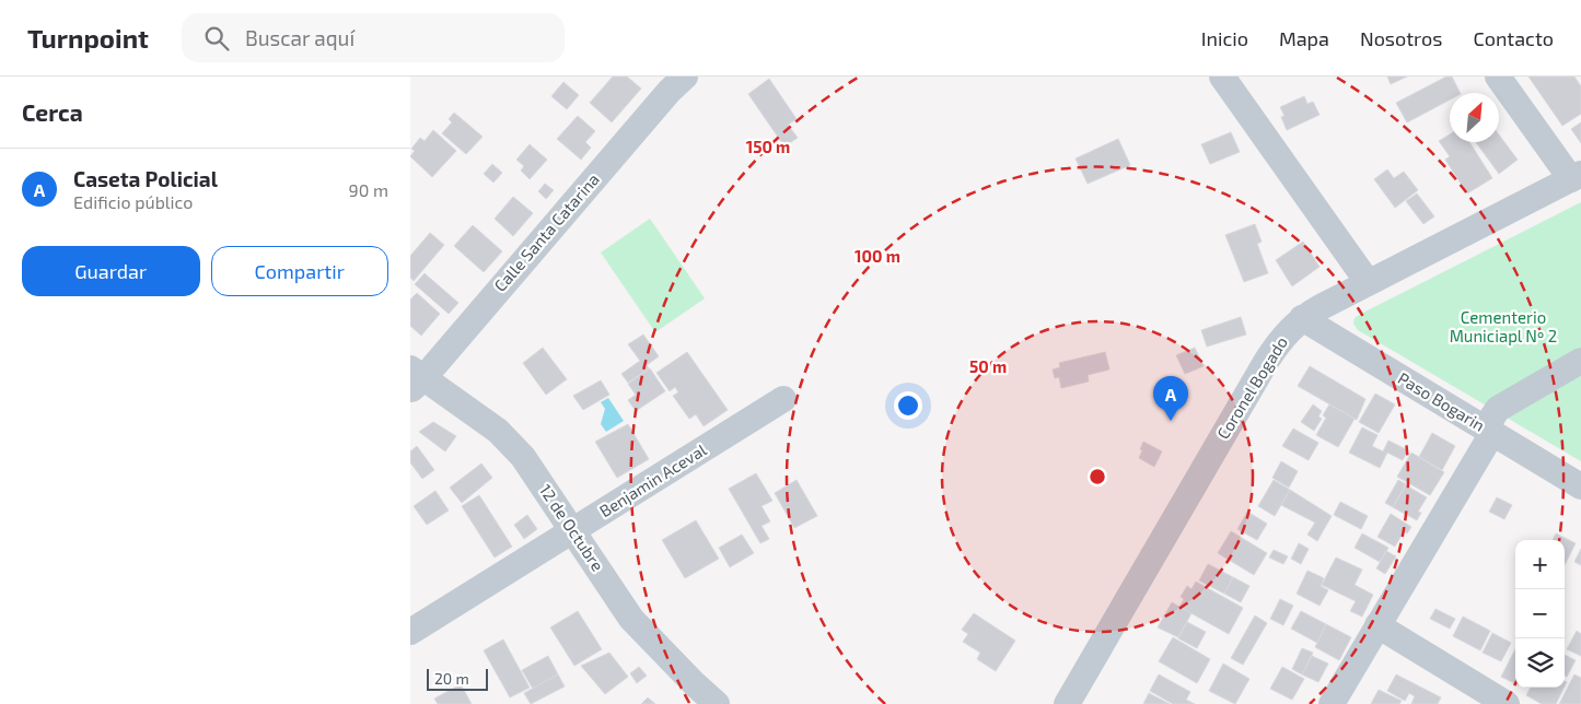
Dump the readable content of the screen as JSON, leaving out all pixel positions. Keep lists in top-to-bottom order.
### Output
{
  "streets": {
    "street": [
      "Calle Santa Catarina",
      "Coronel Bogado",
      "Paso Bogarin",
      "Benjamin Aceval",
      "12 de Octubre"
    ]
  },
  "crossings": [
    ["Calle Santa Catarina", "12 de Octubre"],
    ["Coronel Bogado", "Paso Bogarin"],
    ["Benjamin Aceval", "12 de Octubre"]
  ],
  "parks": ["Cementerio Municiapl Nº 2"],
  "scale_bar": "20 m",
  "north": "top right",
  "page": {
    "header": "Turnpoint",
    "search": "Buscar aquí",
    "nav": [
      "Inicio",
      "Mapa",
      "Nosotros",
      "Contacto"
    ],
    "heading": "Cerca",
    "list": [
      {
        "mark": "A",
        "name": "Caseta Policial",
        "note": "Edificio público",
        "value": "90 m"
      }
    ],
    "buttons": ["Guardar", "Compartir"],
    "pins": "A",
    "map_buttons": ["+", "−"],
    "scale": "20 m"
  },
  "rings": ["150 m", "100 m", "50 m"]
}
